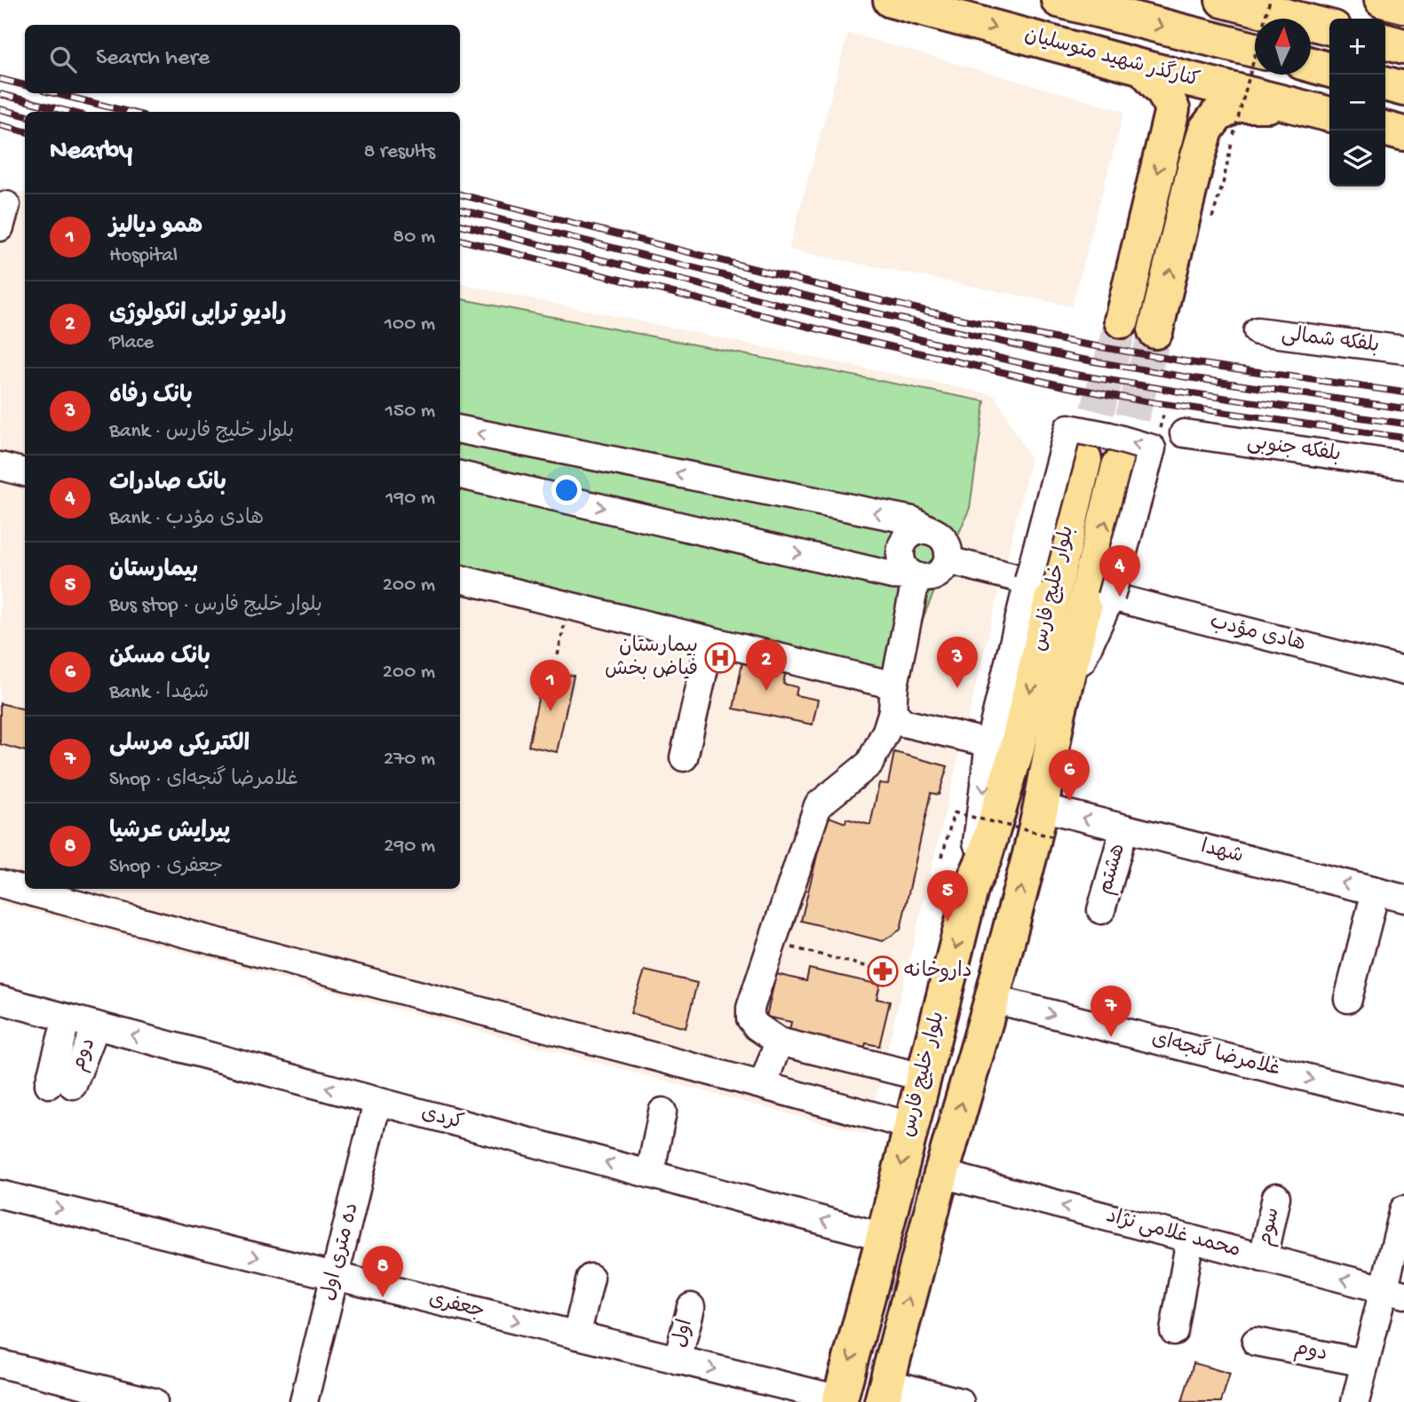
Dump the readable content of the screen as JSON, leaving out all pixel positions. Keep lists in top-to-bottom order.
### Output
{
  "streets": {
    "main road": ["کنارگذر شهید متوسلیان", "بلوار خلیج فارس"],
    "street": [
      "بلفکه شمالی",
      "بلفکه جنوبی",
      "هادی مؤدب",
      "شهدا",
      "هشتم",
      "دوم",
      "غلامرضا گنجه‌ای",
      "کردی",
      "سوم",
      "محمد غلامی نژاد",
      "ده متری اول",
      "جعفری",
      "اول"
    ]
  },
  "crossings": [
    ["بلوار خلیج فارس", "شهدا"],
    ["بلوار خلیج فارس", "غلامرضا گنجه‌ای"],
    ["بلوار خلیج فارس", "کردی"],
    ["بلوار خلیج فارس", "محمد غلامی نژاد"],
    ["بلوار خلیج فارس", "جعفری"],
    ["شهدا", "هشتم"],
    ["دوم", "کردی"],
    ["کردی", "ده متری اول"],
    ["سوم", "محمد غلامی نژاد"],
    ["ده متری اول", "جعفری"],
    ["جعفری", "اول"]
  ],
  "one_way": [
    "شهدا",
    "غلامرضا گنجه‌ای",
    "محمد غلامی نژاد",
    "جعفری"
  ],
  "places": {
    "hospital": ["بیمارستان فیاض بخش"],
    "pharmacy": ["داروخانه"]
  },
  "north": "top",
  "page": {
    "map_buttons": ["+", "−"],
    "search": "Search here",
    "heading": ["Nearby", "8 results"],
    "list": [
      {
        "mark": "1",
        "name": "همو دیالیز",
        "note": "Hospital",
        "value": "80 m"
      },
      {
        "mark": "2",
        "name": "رادیو تراپی انکولوژی",
        "note": "Place",
        "value": "100 m"
      },
      {
        "mark": "3",
        "name": "بانک رفاه",
        "note": "Bank · بلوار خلیج فارس",
        "value": "150 m"
      },
      {
        "mark": "4",
        "name": "بانک صادرات",
        "note": "Bank · هادی مؤدب",
        "value": "190 m"
      },
      {
        "mark": "5",
        "name": "بیمارستان",
        "note": "Bus stop · بلوار خلیج فارس",
        "value": "200 m"
      },
      {
        "mark": "6",
        "name": "بانک مسکن",
        "note": "Bank · شهدا",
        "value": "200 m"
      },
      {
        "mark": "7",
        "name": "الکتریکی مرسلی",
        "note": "Shop · غلامرضا گنجه‌ای",
        "value": "270 m"
      },
      {
        "mark": "8",
        "name": "پیرایش عرشیا",
        "note": "Shop · جعفری",
        "value": "290 m"
      }
    ],
    "pins": [
      "4",
      "3",
      "2",
      "1",
      "6",
      "5",
      "7",
      "8"
    ]
  }
}
